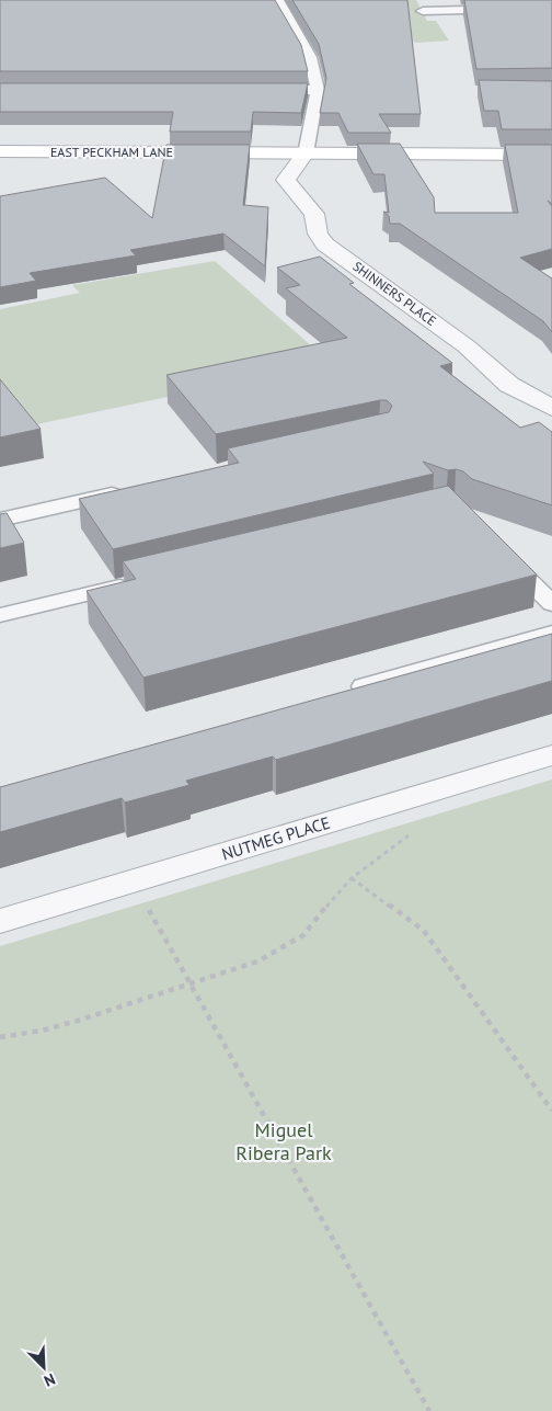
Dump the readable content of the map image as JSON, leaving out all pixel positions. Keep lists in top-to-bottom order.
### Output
{
  "streets": {
    "street": ["EAST PECKHAM LANE", "SHINNERS PLACE", "NUTMEG PLACE"]
  },
  "crossings": [
    ["EAST PECKHAM LANE", "SHINNERS PLACE"]
  ],
  "parks": ["Miguel Ribera Park"],
  "north": "bottom right"
}
